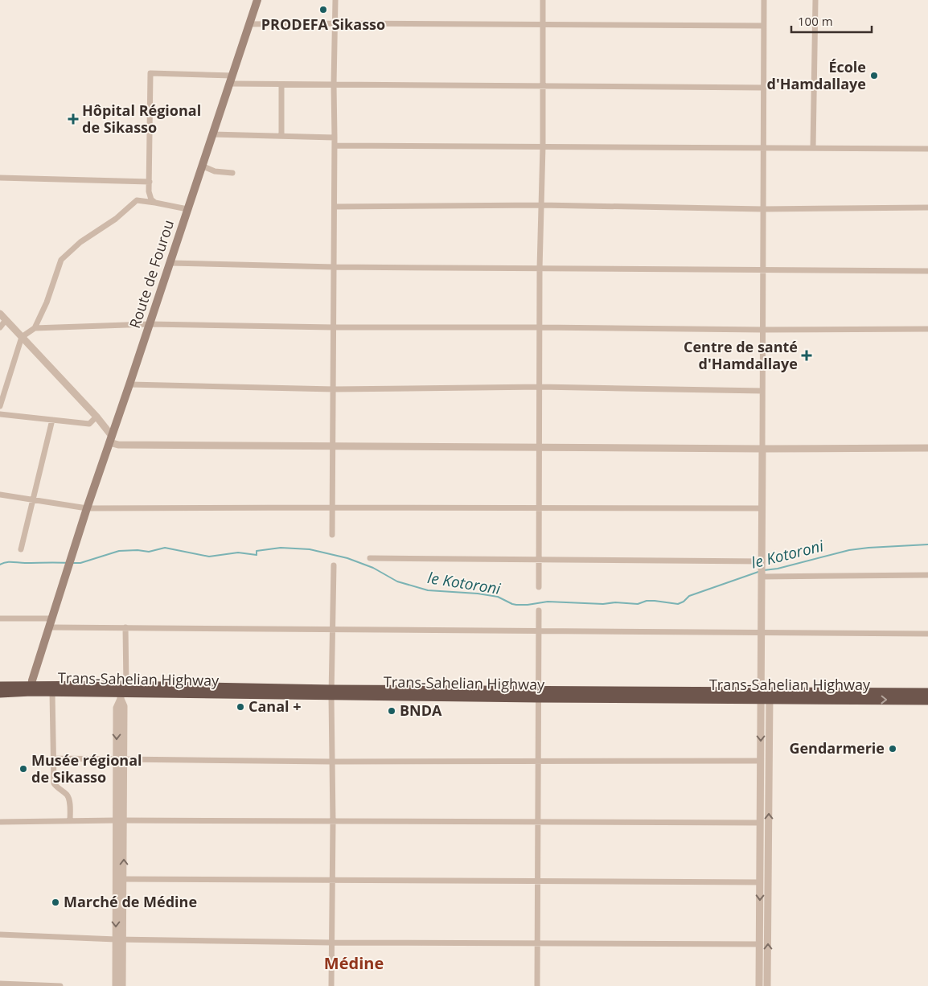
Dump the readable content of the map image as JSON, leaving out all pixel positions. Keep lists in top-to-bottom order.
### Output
{
  "streets": {
    "highway": ["Trans-Sahelian Highway"],
    "main road": ["Route de Fourou"]
  },
  "crossings": [
    ["Route de Fourou", "Trans-Sahelian Highway"]
  ],
  "districts": ["Médine"],
  "water": ["le Kotoroni"],
  "places": {
    "other": [
      "PRODEFA Sikasso",
      "École d'Hamdallaye",
      "Canal +",
      "BNDA",
      "Gendarmerie",
      "Musée régional de Sikasso",
      "Marché de Médine"
    ],
    "health": ["Hôpital Régional de Sikasso", "Centre de santé d'Hamdallaye"]
  },
  "scale_bar": "100 m"
}
